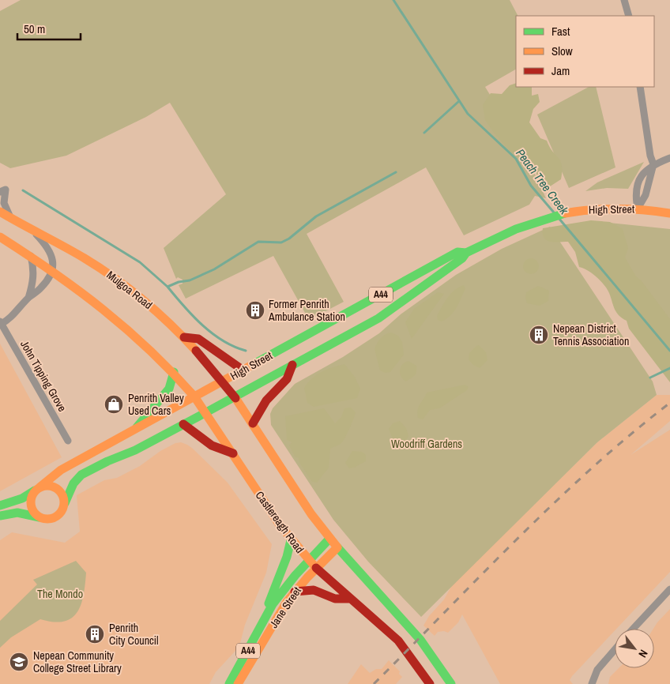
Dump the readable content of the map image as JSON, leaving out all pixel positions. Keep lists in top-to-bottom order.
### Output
{
  "streets": {
    "main road": [
      "High Street",
      "Mulgoa Road",
      "A44",
      "Castlereagh Road",
      "Jane Street"
    ],
    "street": ["John Tipping Grove"]
  },
  "crossings": [
    ["High Street", "Mulgoa Road"],
    ["High Street", "Castlereagh Road"],
    ["A44", "Castlereagh Road"],
    ["A44", "Jane Street"],
    ["Castlereagh Road", "Jane Street"]
  ],
  "water": ["Peach Tree Creek"],
  "parks": ["Woodriff Gardens", "The Mondo"],
  "places": {
    "building": ["Former Penrith Ambulance Station", "Nepean District Tennis Association", "Penrith City Council"],
    "shop": ["Penrith Valley Used Cars"],
    "school or university": ["Nepean Community College Street Library"]
  },
  "legend": ["Fast", "Slow", "Jam"],
  "scale_bar": "50 m",
  "north": "bottom right"
}
